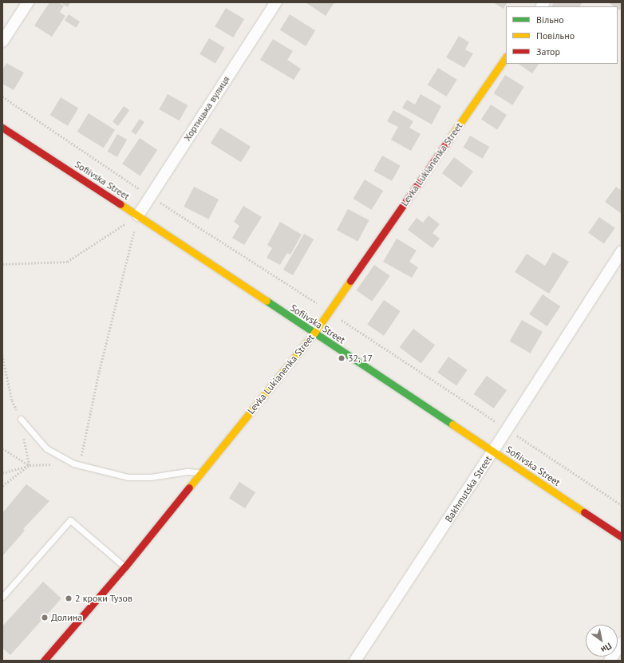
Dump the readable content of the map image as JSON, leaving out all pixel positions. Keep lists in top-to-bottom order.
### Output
{
  "streets": {
    "street": [
      "Хортицька вулиця",
      "Levka Lukianenka Street",
      "Sofiivska Street",
      "Bakhmutska Street"
    ]
  },
  "crossings": [
    ["Хортицька вулиця", "Sofiivska Street"],
    ["Levka Lukianenka Street", "Sofiivska Street"],
    ["Sofiivska Street", "Bakhmutska Street"]
  ],
  "places": ["32, 17", "2 кроки Тузов", "Долина"],
  "legend": ["Вільно", "Повільно", "Затор"],
  "north": "bottom right"
}
